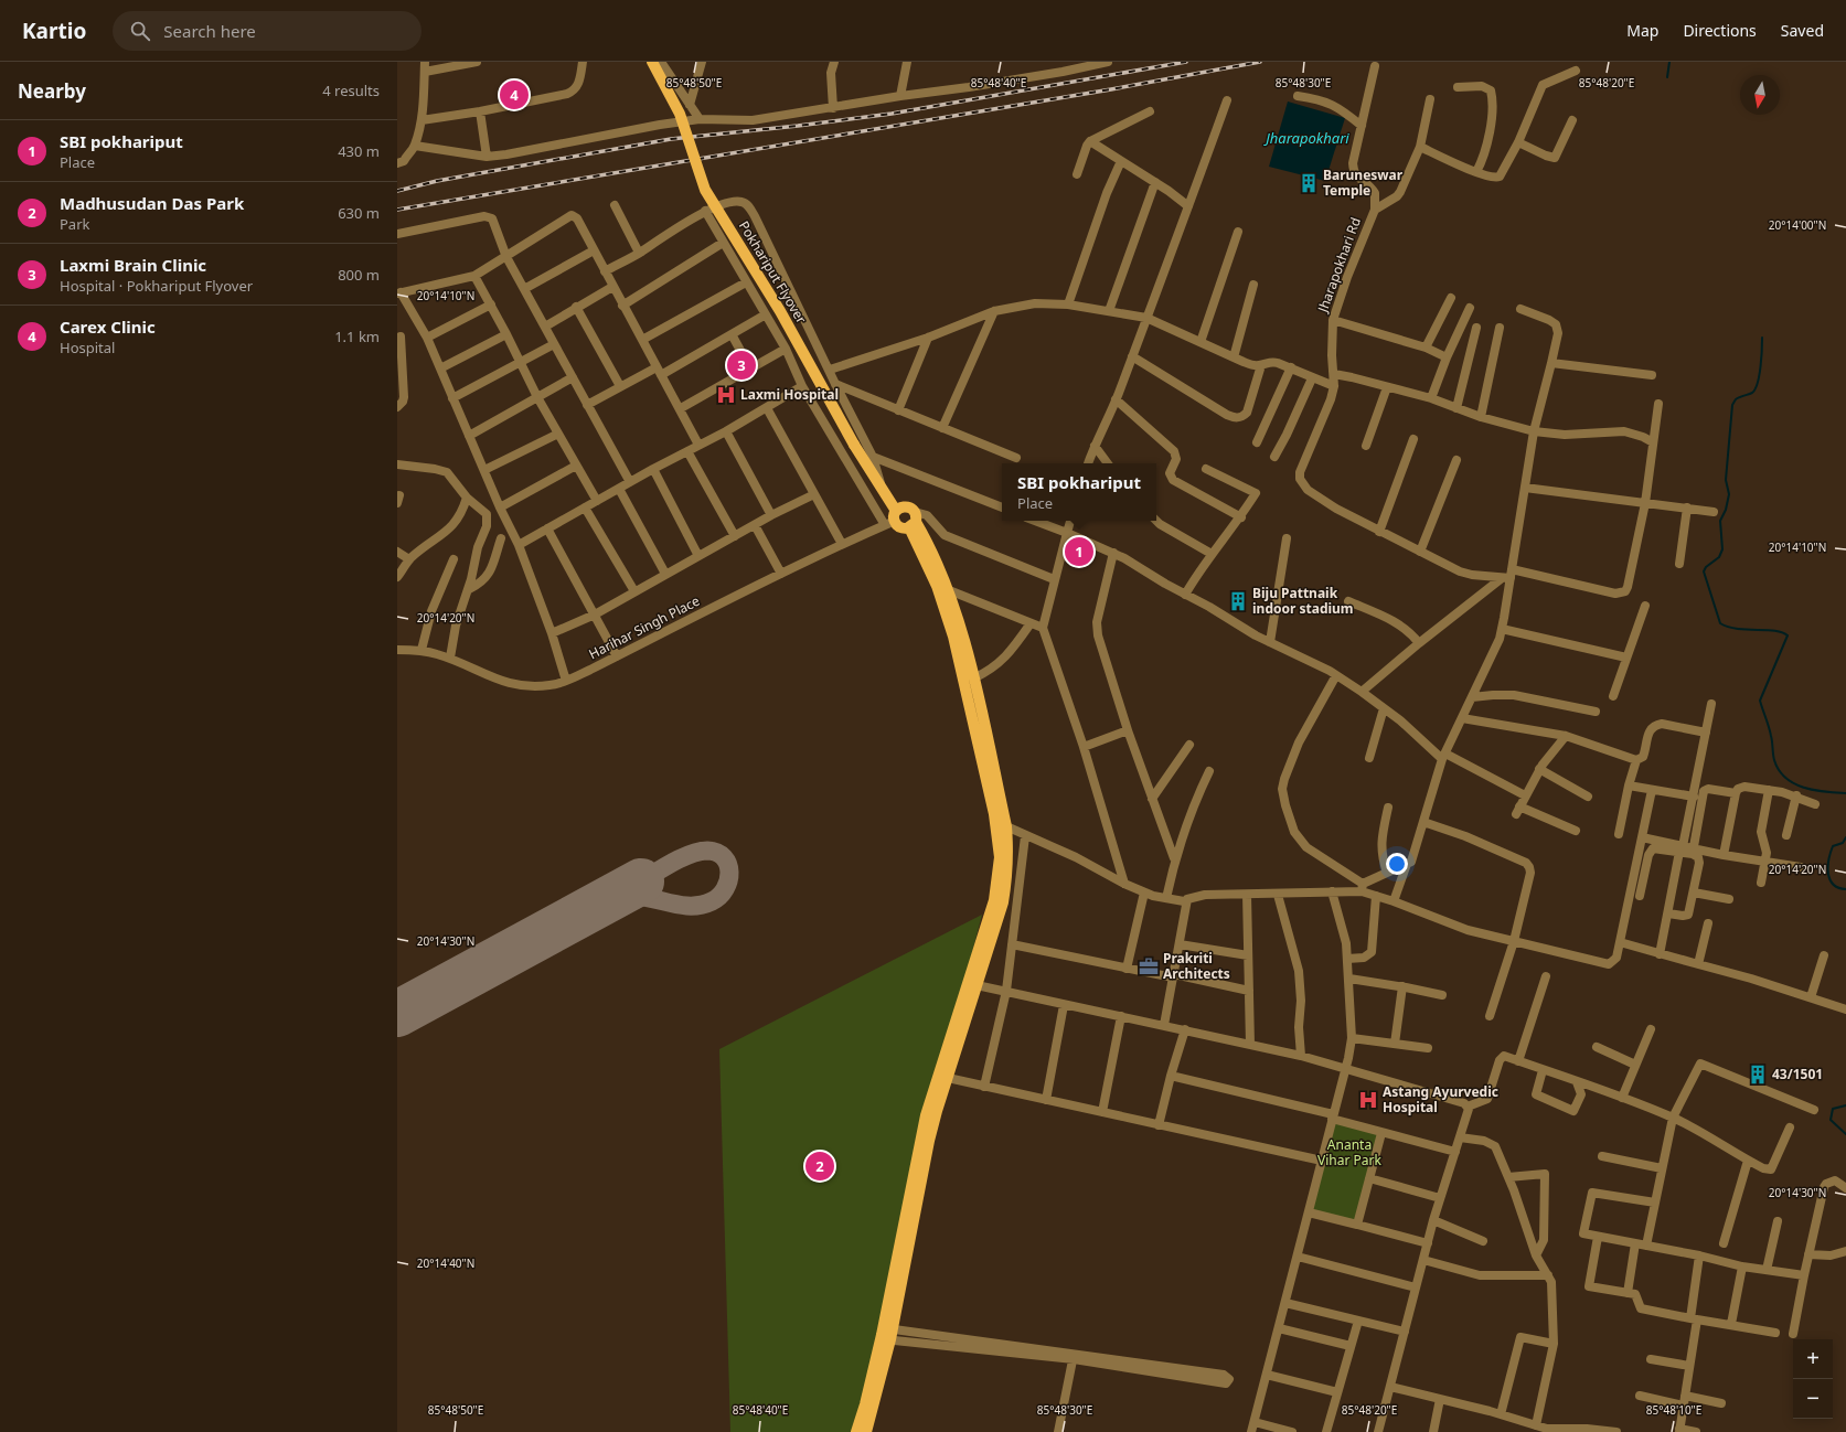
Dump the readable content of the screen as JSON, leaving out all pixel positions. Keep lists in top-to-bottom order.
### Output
{
  "streets": {
    "main road": ["Pokhariput Flyover"],
    "street": ["Jharapokhari Rd", "Harihar Singh Place"]
  },
  "crossings": [
    ["Pokhariput Flyover", "Harihar Singh Place"]
  ],
  "water": ["Jharapokhari"],
  "parks": ["Ananta Vihar Park"],
  "places": {
    "building": ["Baruneswar Temple", "Biju Pattnaik indoor stadium", "43/1501"],
    "hospital": ["Laxmi Hospital", "Astang Ayurvedic Hospital"],
    "office": ["Prakriti Architects"]
  },
  "north": "bottom",
  "page": {
    "header": "Kartio",
    "search": "Search here",
    "nav": ["Map", "Directions", "Saved"],
    "heading": ["Nearby", "4 results"],
    "pins": [
      "4",
      "3",
      "1",
      "2"
    ],
    "list": [
      {
        "mark": "1",
        "name": "SBI pokhariput",
        "note": "Place",
        "value": "430 m"
      },
      {
        "mark": "2",
        "name": "Madhusudan Das Park",
        "note": "Park",
        "value": "630 m"
      },
      {
        "mark": "3",
        "name": "Laxmi Brain Clinic",
        "note": "Hospital · Pokhariput Flyover",
        "value": "800 m"
      },
      {
        "mark": "4",
        "name": "Carex Clinic",
        "note": "Hospital",
        "value": "1.1 km"
      }
    ],
    "popup": ["SBI pokhariput", "Place"],
    "map_buttons": ["+", "−"]
  },
  "coordinates": [
    "85°48'50\"E",
    "85°48'40\"E",
    "85°48'30\"E",
    "85°48'20\"E",
    "20°14'00\"N",
    "20°14'10\"N",
    "20°14'20\"N",
    "20°14'30\"N",
    "20°14'40\"N",
    "85°48'10\"E"
  ]
}
